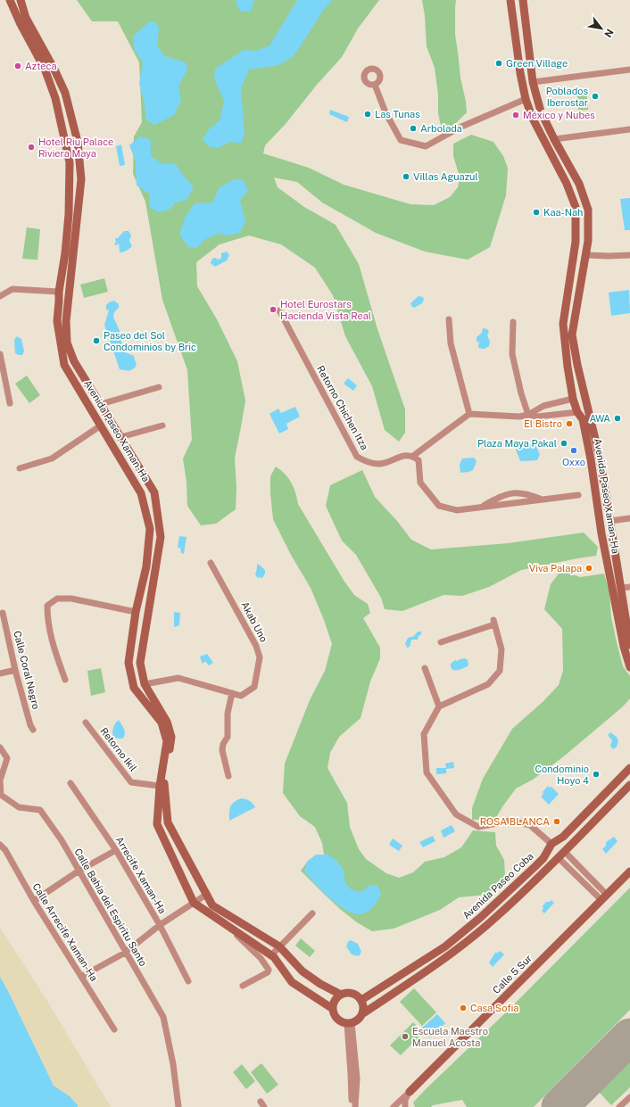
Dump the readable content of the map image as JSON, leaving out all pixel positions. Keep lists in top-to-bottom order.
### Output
{
  "streets": {
    "main road": ["Avenida Paseo Xaman-Ha", "Avenida Paseo Coba", "Calle 5 Sur"],
    "street": [
      "Retorno Chichen Itza",
      "Akab Uno",
      "Calle Coral Negro",
      "Retorno Ikil",
      "Arrecife Xaman-Ha",
      "Calle Bahía del Espiritu Santo",
      "Calle Arrecife Xaman-Ha"
    ]
  },
  "crossings": [
    ["Avenida Paseo Xaman-Ha", "Akab Uno"],
    ["Avenida Paseo Xaman-Ha", "Retorno Ikil"],
    ["Avenida Paseo Xaman-Ha", "Avenida Paseo Coba"]
  ],
  "places": [
    "Green Village",
    "Azteca",
    "Poblados Iberostar",
    "Las Tunas",
    "México y Nubes",
    "Arbolada",
    "Hotel Riu Palace Riviera Maya",
    "Villas Aguazul",
    "Kaa-Nah",
    "Hotel Eurostars Hacienda Vista Real",
    "Paseo del Sol Condominios by Bric",
    "AWA",
    "El Bistro",
    "Plaza Maya Pakal",
    "Oxxo",
    "Viva Palapa",
    "Condominio Hoyo 4",
    "ROSA BLANCA",
    "Casa Sofia",
    "Escuela Maestro Manuel Acosta"
  ],
  "north": "bottom right"
}
